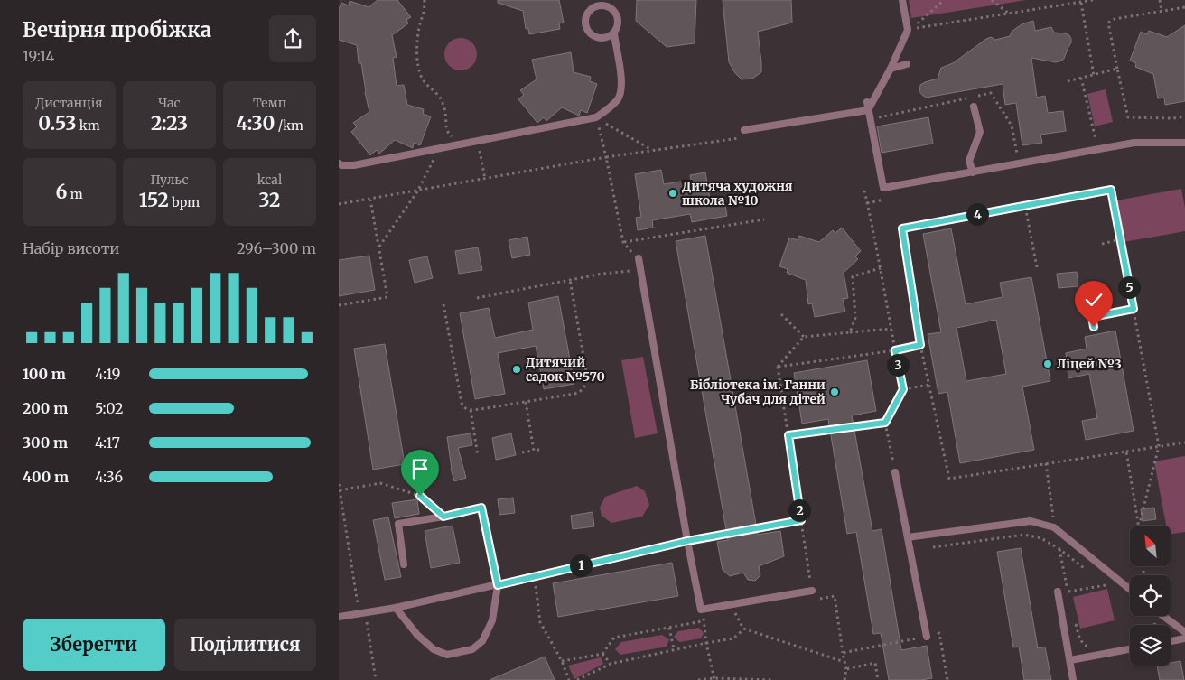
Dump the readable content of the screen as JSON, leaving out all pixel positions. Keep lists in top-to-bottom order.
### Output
{
  "places": [
    "Дитяча художня школа №10",
    "Ліцей №3",
    "Дитячий садок №570",
    "Бібліотека ім. Ганни Чубач для дітей"
  ],
  "north": "top left",
  "page": {
    "heading": ["Вечірня пробіжка", "19:14"],
    "stats": [
      ["Дистанція", "0.53 km"],
      ["Час", "2:23"],
      ["Темп", "4:30 /km"],
      ["6 m"],
      ["Пульс", "152 bpm"],
      ["kcal", "32"]
    ],
    "pins": [
      "4",
      "5",
      "3",
      "2",
      "1"
    ],
    "chart": ["Набір висоти", "296–300 m"],
    "list": [
      {
        "name": "100 m",
        "note": "4:19"
      },
      {
        "name": "200 m",
        "note": "5:02"
      },
      {
        "name": "300 m",
        "note": "4:17"
      },
      {
        "name": "400 m",
        "note": "4:36"
      }
    ],
    "buttons": ["Зберегти", "Поділитися"]
  }
}
